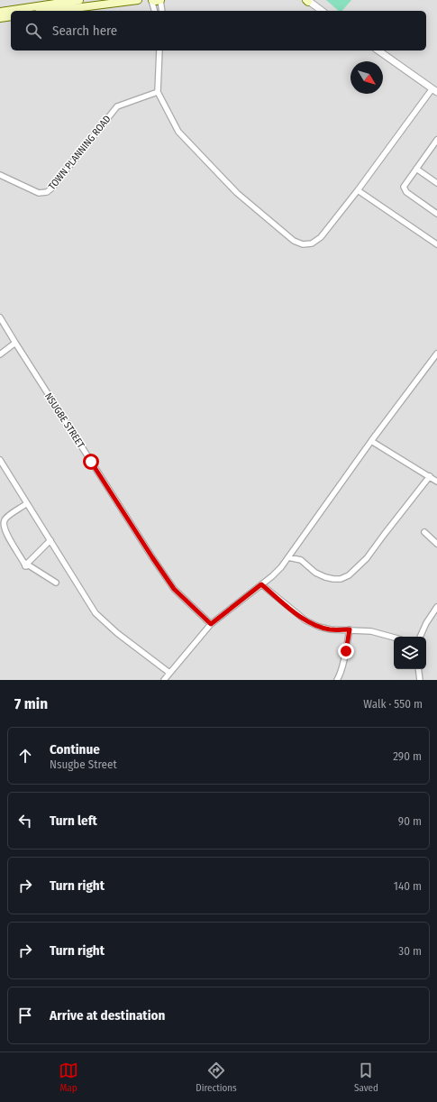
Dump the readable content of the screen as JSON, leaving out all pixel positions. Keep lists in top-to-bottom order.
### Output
{
  "streets": {
    "street": ["TOWN PLANNING ROAD", "NSUGBE STREET"]
  },
  "north": "bottom right",
  "page": {
    "search": "Search here",
    "heading": ["7 min", "Walk · 550 m"],
    "list": [
      ["Continue", "Nsugbe Street", "290 m"],
      ["Turn left", "90 m"],
      ["Turn right", "140 m"],
      ["Turn right", "30 m"],
      "Arrive at destination"
    ],
    "nav": ["Map", "Directions", "Saved"]
  }
}
